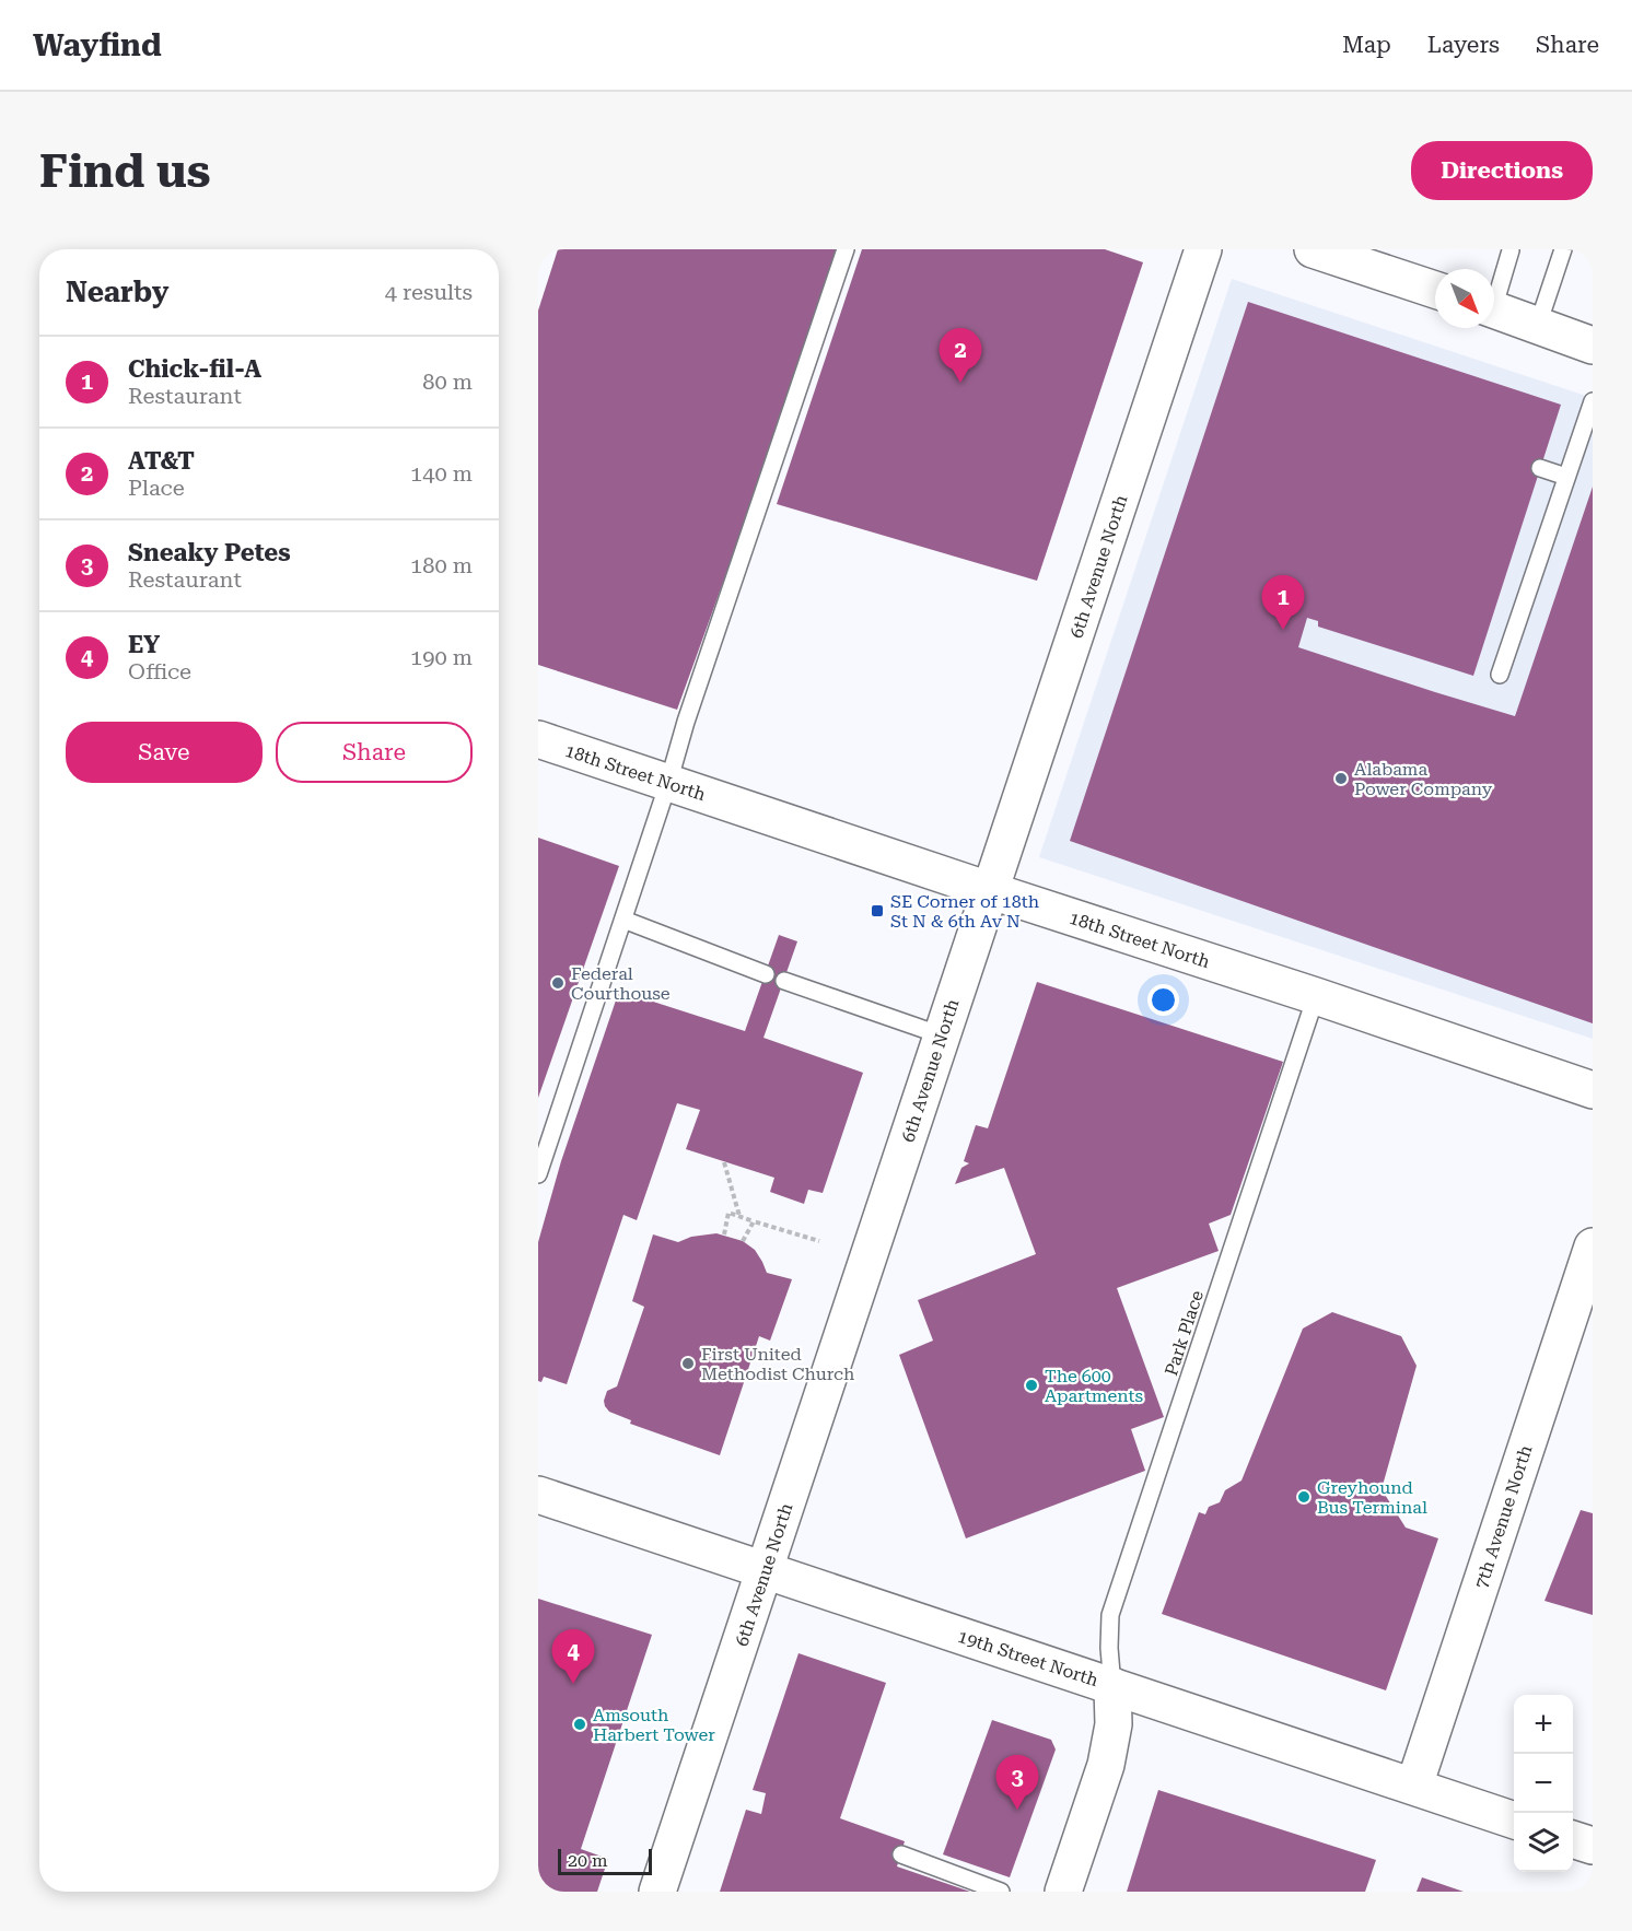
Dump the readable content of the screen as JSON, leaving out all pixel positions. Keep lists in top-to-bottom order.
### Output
{
  "streets": {
    "main road": [
      "6th Avenue North",
      "18th Street North",
      "7th Avenue North",
      "19th Street North"
    ],
    "lane": ["Park Place"]
  },
  "crossings": [
    ["6th Avenue North", "18th Street North"],
    ["6th Avenue North", "19th Street North"],
    ["18th Street North", "Park Place"],
    ["Park Place", "19th Street North"],
    ["7th Avenue North", "19th Street North"]
  ],
  "places": {
    "other": [
      "Alabama Power Company",
      "Federal Courthouse",
      "First United Methodist Church",
      "The 600 Apartments",
      "Greyhound Bus Terminal",
      "Amsouth Harbert Tower"
    ],
    "transit": ["SE Corner of 18th St N & 6th Av N"]
  },
  "scale_bar": "20 m",
  "north": "bottom right",
  "page": {
    "header": "Wayfind",
    "nav": ["Map", "Layers", "Share"],
    "buttons": [
      "Directions",
      ["Save", "Share"]
    ],
    "title": "Find us",
    "heading": ["Nearby", "4 results"],
    "pins": [
      "2",
      "1",
      "4",
      "3"
    ],
    "list": [
      {
        "mark": "1",
        "name": "Chick-fil-A",
        "note": "Restaurant",
        "value": "80 m"
      },
      {
        "mark": "2",
        "name": "AT&T",
        "note": "Place",
        "value": "140 m"
      },
      {
        "mark": "3",
        "name": "Sneaky Petes",
        "note": "Restaurant",
        "value": "180 m"
      },
      {
        "mark": "4",
        "name": "EY",
        "note": "Office",
        "value": "190 m"
      }
    ],
    "map_buttons": ["+", "−"],
    "scale": "20 m"
  }
}
